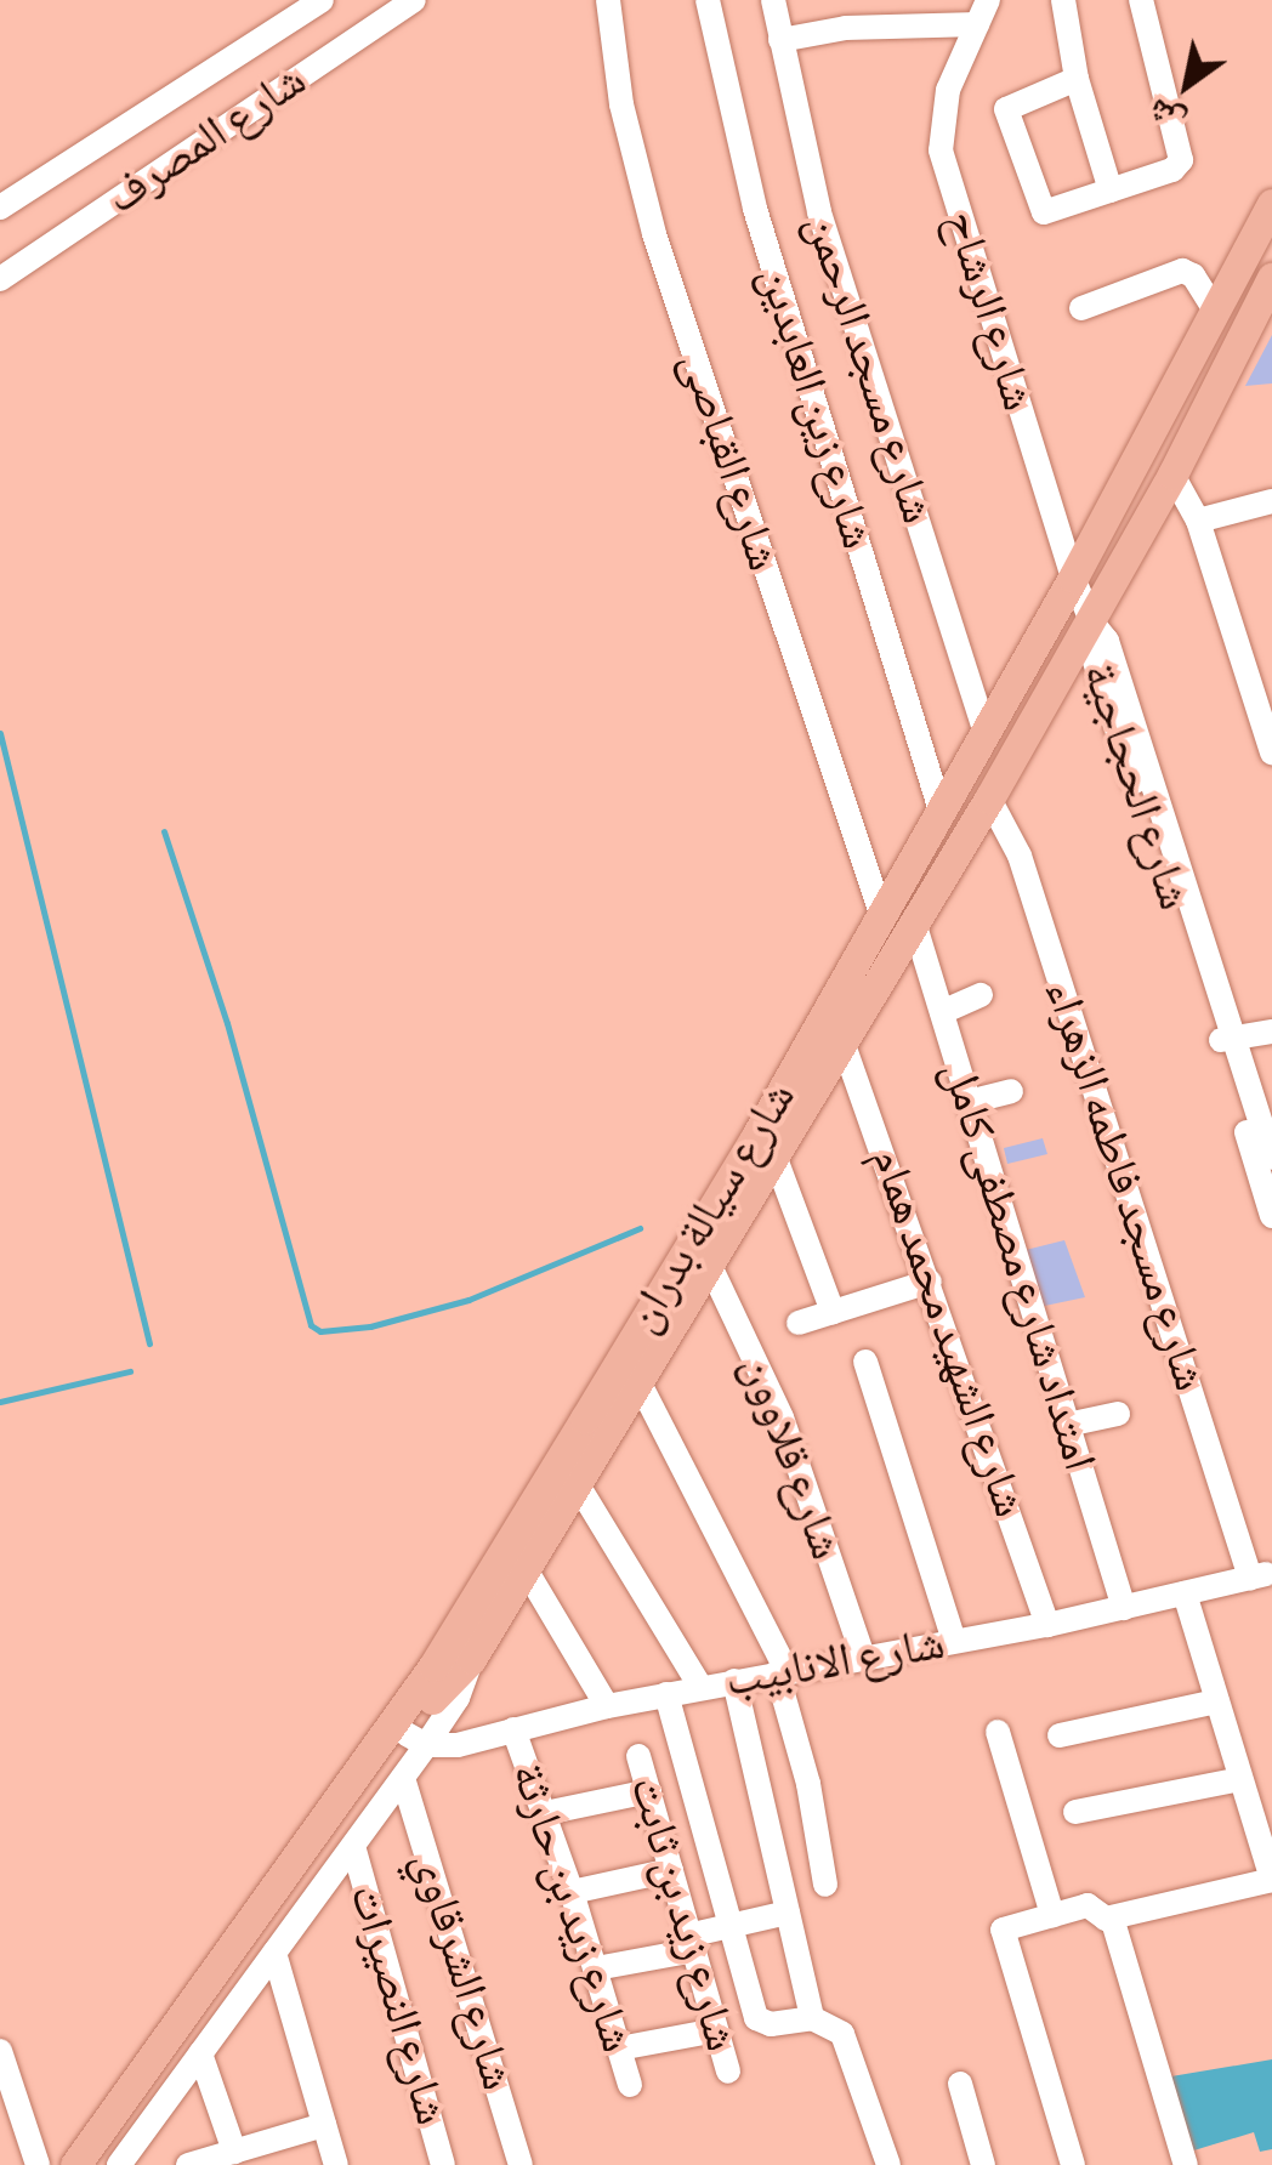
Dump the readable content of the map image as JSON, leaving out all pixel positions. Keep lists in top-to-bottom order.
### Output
{
  "streets": {
    "main road": ["شارع سيالة بدران"],
    "street": [
      "شارع المصرف",
      "شارع الرشاح",
      "شارع مسجد الرحمن",
      "شارع زين العابدين",
      "شارع القباصى",
      "شارع الحجاجية",
      "شارع مسجد فاطمه الزهراء",
      "امتداد شارع مصطفى كامل",
      "شارع الشهيد محمد همام",
      "شارع قلاوون",
      "شارع الانابيب",
      "شارع زيد بن حارثة",
      "شارع زيد بن ثابت",
      "شارع الشرقاوي",
      "شارع النصيرات"
    ]
  },
  "crossings": [
    ["شارع الرشاح", "شارع الحجاجية"],
    ["شارع الرشاح", "شارع سيالة بدران"],
    ["شارع مسجد الرحمن", "شارع سيالة بدران"],
    ["شارع زين العابدين", "شارع سيالة بدران"],
    ["شارع القباصى", "شارع سيالة بدران"],
    ["شارع الحجاجية", "شارع سيالة بدران"],
    ["شارع مسجد فاطمه الزهراء", "شارع سيالة بدران"],
    ["شارع مسجد فاطمه الزهراء", "شارع الانابيب"],
    ["شارع سيالة بدران", "امتداد شارع مصطفى كامل"],
    ["شارع سيالة بدران", "شارع الشهيد محمد همام"],
    ["شارع سيالة بدران", "شارع قلاوون"],
    ["شارع سيالة بدران", "شارع الانابيب"],
    ["شارع سيالة بدران", "شارع الشرقاوي"],
    ["شارع سيالة بدران", "شارع النصيرات"],
    ["امتداد شارع مصطفى كامل", "شارع الانابيب"],
    ["شارع الشهيد محمد همام", "شارع الانابيب"],
    ["شارع قلاوون", "شارع الانابيب"],
    ["شارع الانابيب", "شارع زيد بن حارثة"]
  ],
  "north": "bottom left"
}
